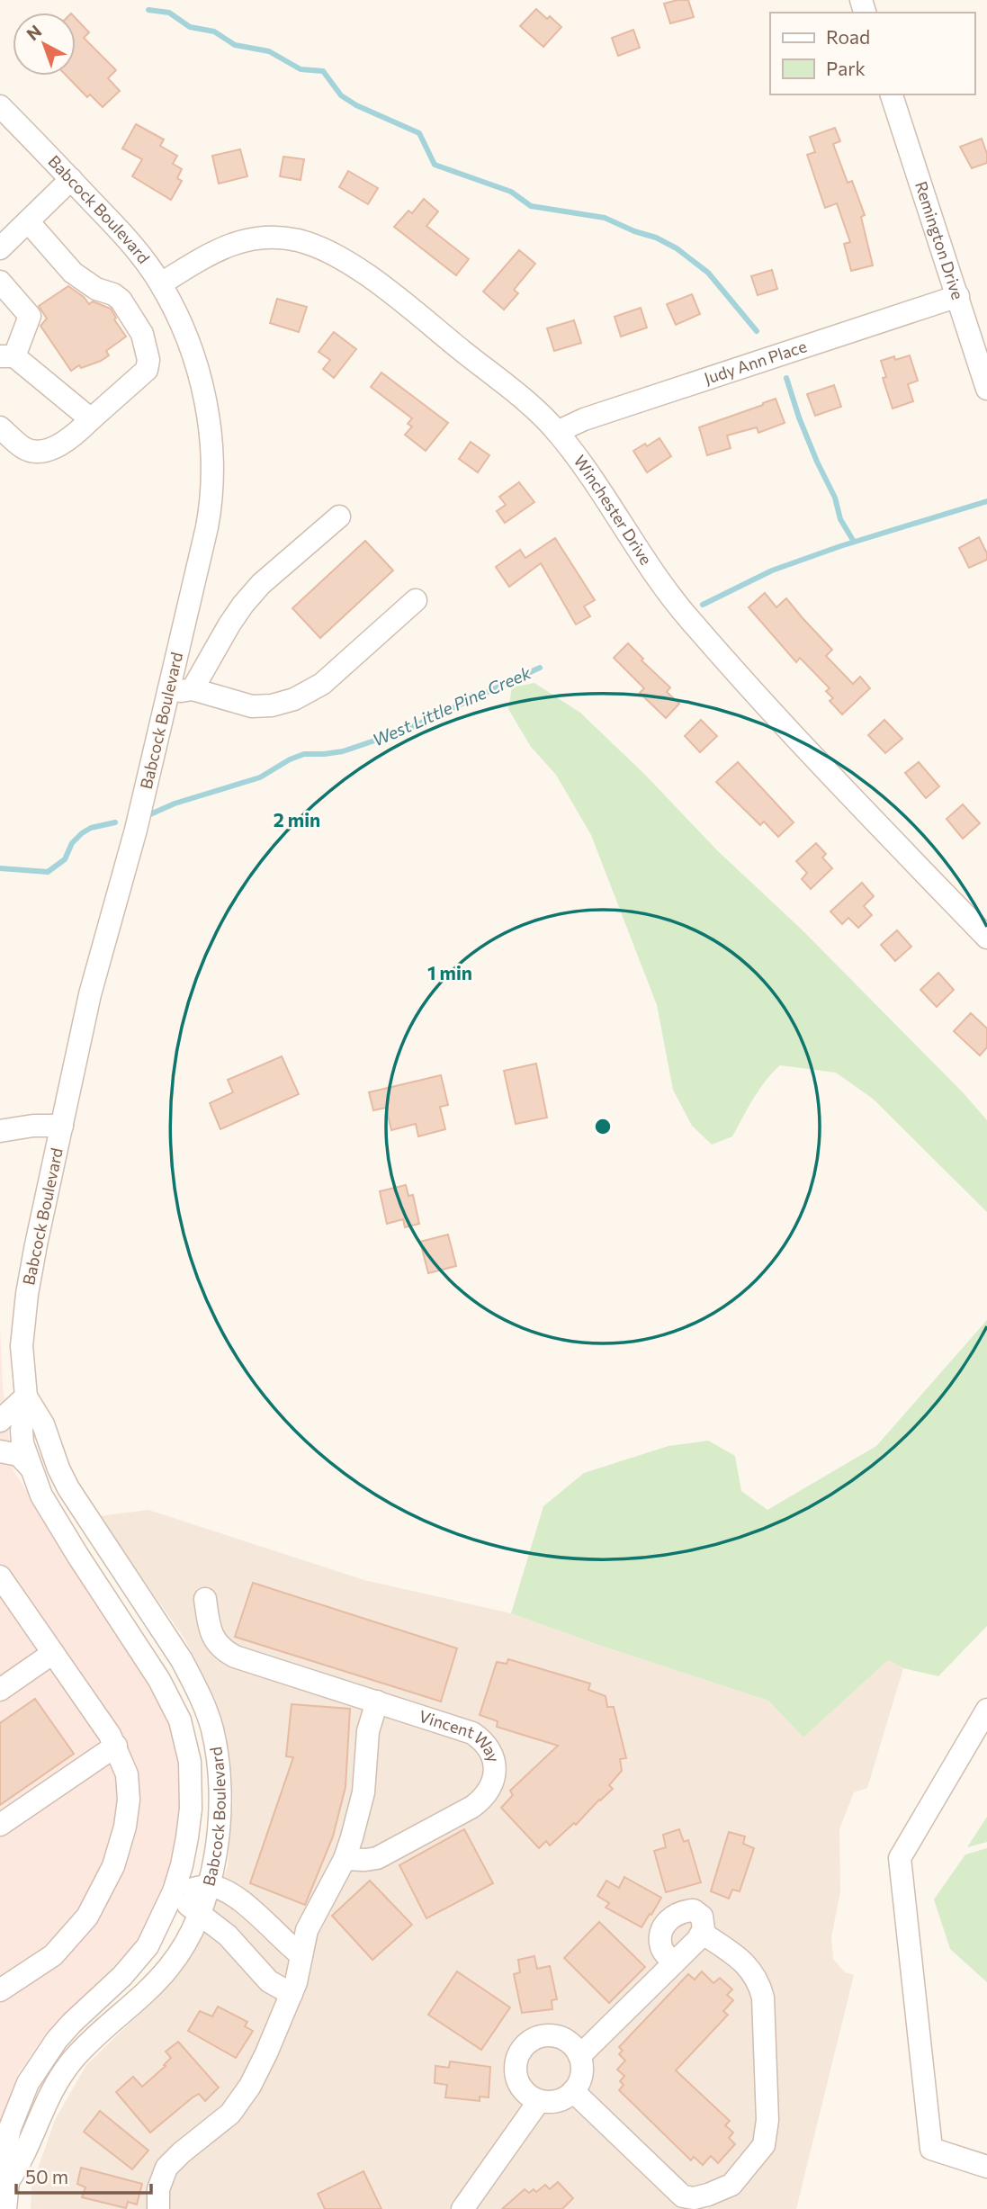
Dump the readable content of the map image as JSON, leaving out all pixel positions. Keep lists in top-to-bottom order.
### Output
{
  "streets": {
    "street": [
      "Babcock Boulevard",
      "Remington Drive",
      "Judy Ann Place",
      "Winchester Drive",
      "Vincent Way"
    ]
  },
  "crossings": [
    ["Babcock Boulevard", "Winchester Drive"],
    ["Remington Drive", "Judy Ann Place"],
    ["Judy Ann Place", "Winchester Drive"]
  ],
  "water": ["West Little Pine Creek"],
  "legend": ["Road", "Park"],
  "scale_bar": "50 m",
  "north": "top left",
  "rings": ["2 min", "1 min"]
}
